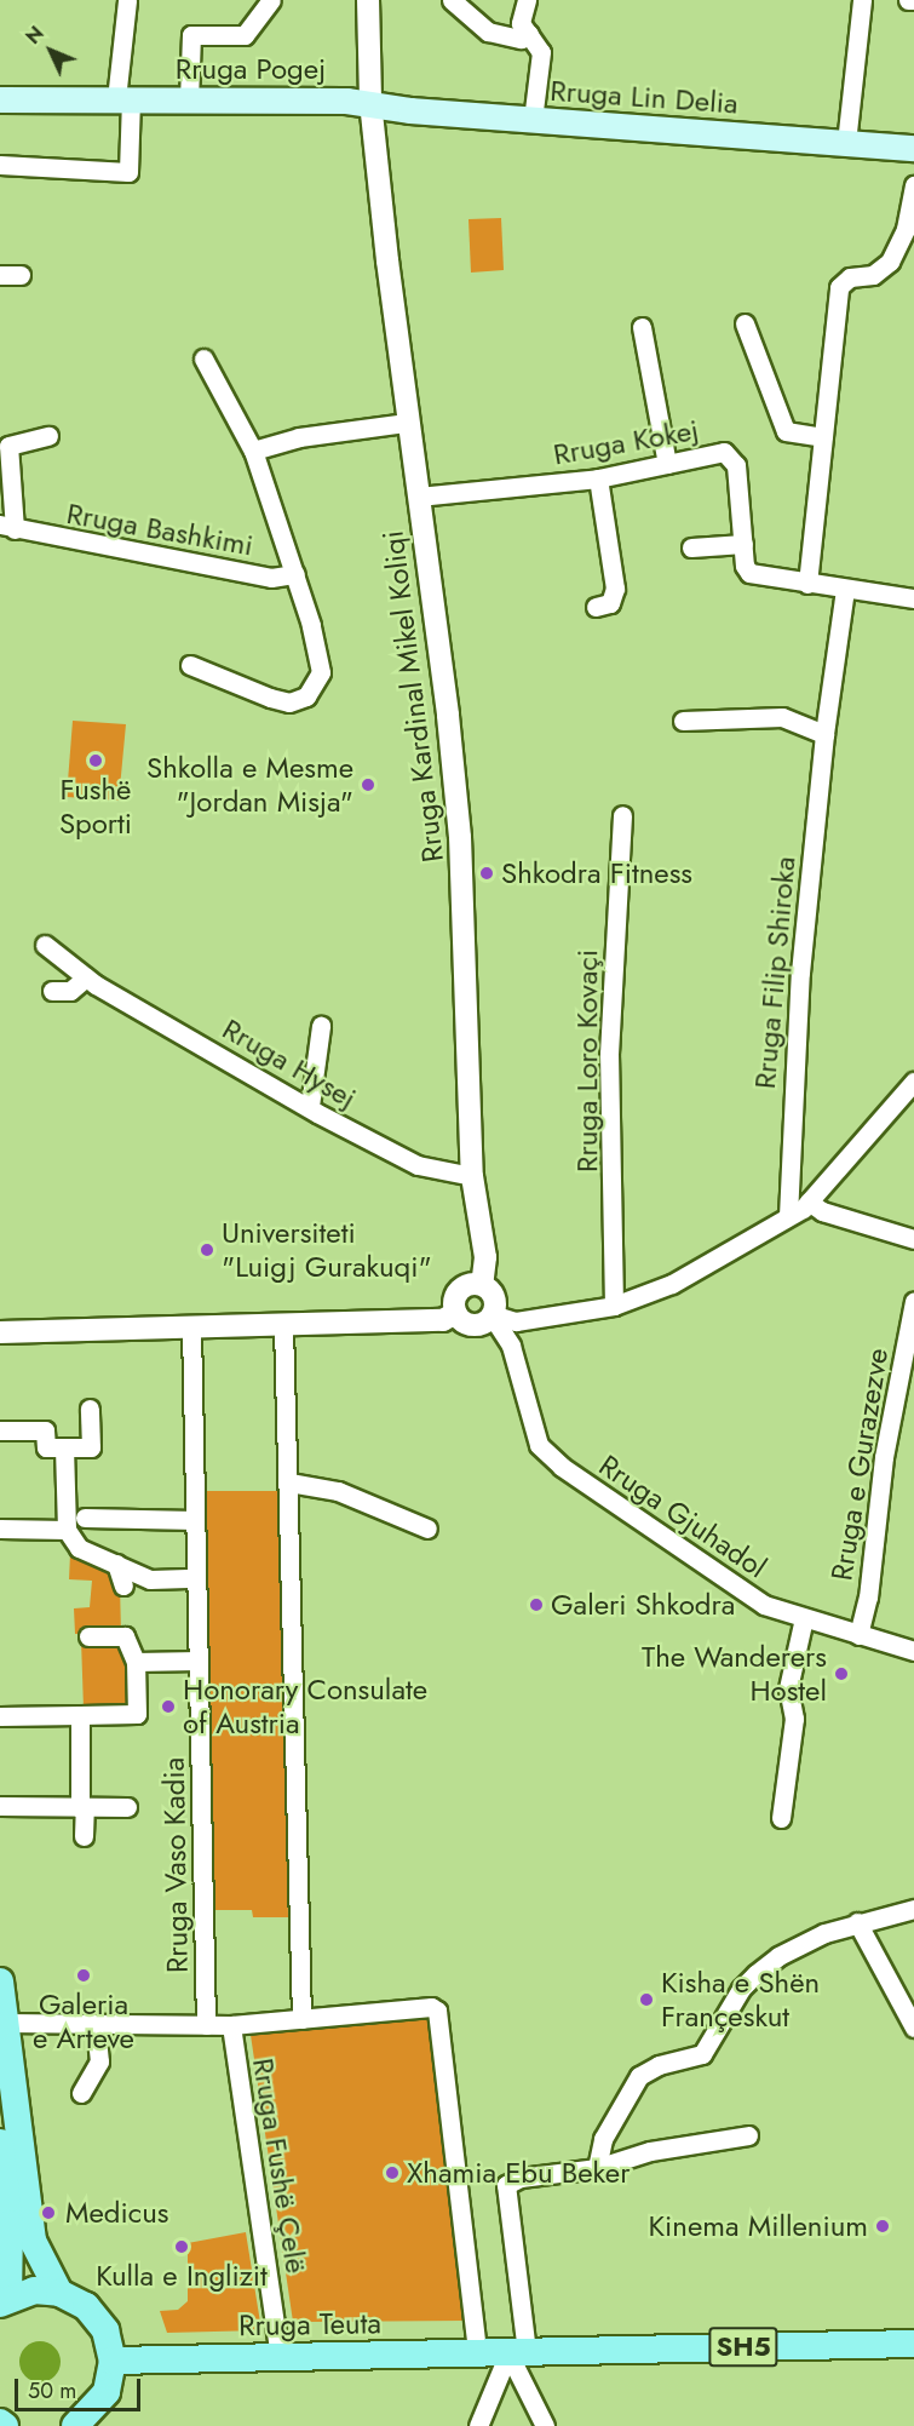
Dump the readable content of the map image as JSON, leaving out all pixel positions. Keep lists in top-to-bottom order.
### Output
{
  "streets": {
    "main road": [
      "Rruga Pogej",
      "Rruga Lin Delia",
      "Rruga Teuta",
      "SH5"
    ],
    "street": [
      "Rruga Kokej",
      "Rruga Bashkimi",
      "Rruga Kardinal Mikel Koliqi",
      "Rruga Filip Shiroka",
      "Rruga Loro Kovaçi",
      "Rruga Hysej",
      "Rruga e Gurazezve",
      "Rruga Gjuhadol",
      "Rruga Vaso Kadia",
      "Rruga Fushë Çelë"
    ]
  },
  "crossings": [
    ["Rruga Pogej", "Rruga Lin Delia"],
    ["Rruga Pogej", "Rruga Kardinal Mikel Koliqi"],
    ["Rruga Lin Delia", "Rruga Kardinal Mikel Koliqi"],
    ["Rruga Kokej", "Rruga Kardinal Mikel Koliqi"],
    ["Rruga Kokej", "Rruga Filip Shiroka"],
    ["Rruga Kardinal Mikel Koliqi", "Rruga Hysej"],
    ["Rruga Kardinal Mikel Koliqi", "Rruga Gjuhadol"],
    ["Rruga e Gurazezve", "Rruga Gjuhadol"],
    ["Rruga Fushë Çelë", "Rruga Teuta"],
    ["Rruga Teuta", "SH5"]
  ],
  "places": [
    "Fushë Sporti",
    "Shkolla e Mesme \"Jordan Misja\"",
    "Shkodra Fitness",
    "Universiteti \"Luigj Gurakuqi\"",
    "Galeri Shkodra",
    "The Wanderers Hostel",
    "Honorary Consulate of Austria",
    "Galeria e Arteve",
    "Kisha e Shën Françeskut",
    "Xhamia Ebu Beker",
    "Medicus",
    "Kinema Millenium",
    "Kulla e Inglizit"
  ],
  "scale_bar": "50 m",
  "north": "top left"
}
